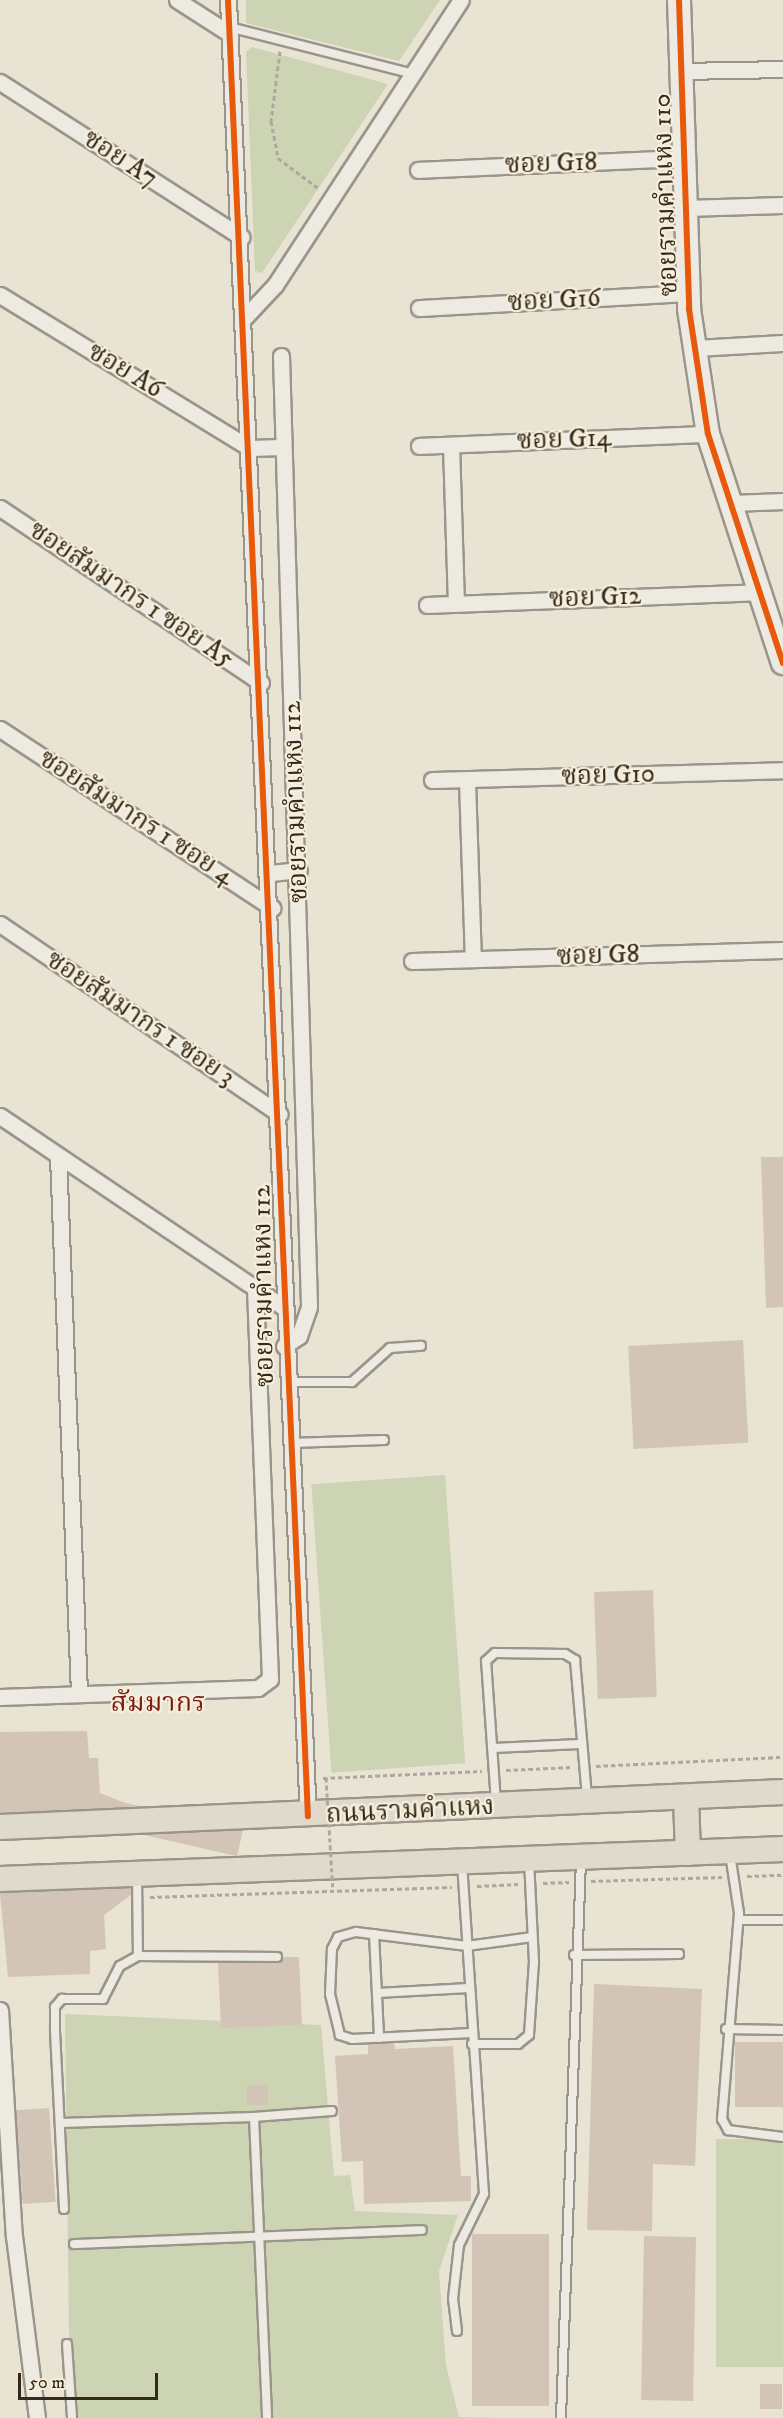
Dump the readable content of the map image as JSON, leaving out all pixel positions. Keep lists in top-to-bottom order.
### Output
{
  "streets": {
    "main road": ["ถนนรามคำแหง"],
    "street": [
      "ซอย A7",
      "ซอย G18",
      "ซอยรามคำแหง 110",
      "ซอย G16",
      "ซอย A6",
      "ซอย G14",
      "ซอยสัมมากร 1 ซอย A5",
      "ซอย G12",
      "ซอย G10",
      "ซอยรามคำแหง 112",
      "ซอยสัมมากร 1 ซอย 4",
      "ซอย G8",
      "ซอยสัมมากร 1 ซอย 3"
    ]
  },
  "crossings": [
    ["ซอย A7", "ซอยรามคำแหง 112"],
    ["ซอย G18", "ซอยรามคำแหง 110"],
    ["ซอยรามคำแหง 110", "ซอย G16"],
    ["ซอยรามคำแหง 110", "ซอย G14"],
    ["ซอยรามคำแหง 110", "ซอย G12"],
    ["ซอย A6", "ซอยรามคำแหง 112"],
    ["ซอยสัมมากร 1 ซอย A5", "ซอยรามคำแหง 112"],
    ["ซอยรามคำแหง 112", "ซอยสัมมากร 1 ซอย 4"],
    ["ซอยรามคำแหง 112", "ซอยสัมมากร 1 ซอย 3"],
    ["ซอยรามคำแหง 112", "ถนนรามคำแหง"]
  ],
  "districts": ["สัมมากร"],
  "scale_bar": "50 m"
}
